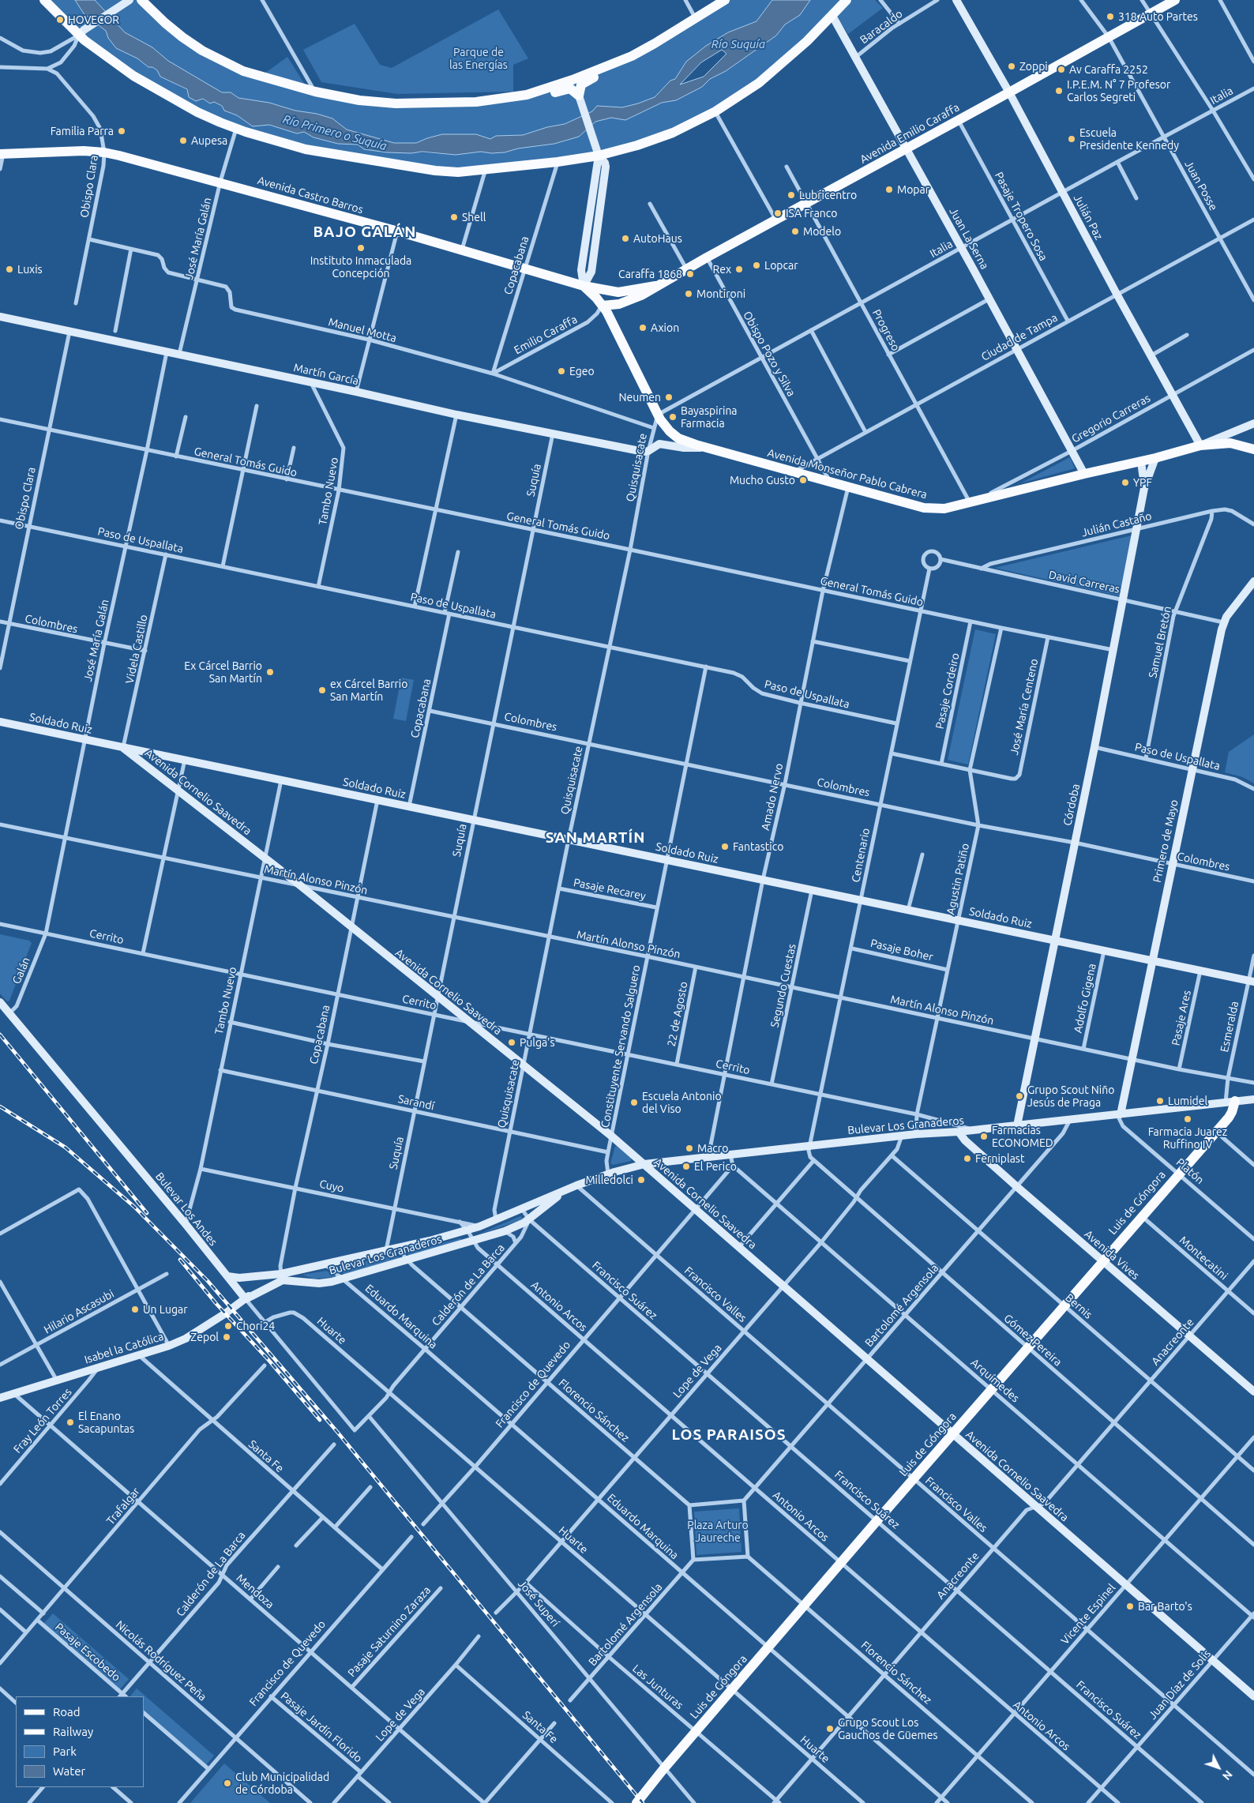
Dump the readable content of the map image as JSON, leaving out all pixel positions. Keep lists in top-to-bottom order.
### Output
{
  "streets": {
    "main road": [
      "Avenida Emilio Caraffa",
      "Avenida Castro Barros",
      "Julián Paz",
      "Juan La Serna",
      "Martín García",
      "Avenida Monseñor Pablo Cabrera",
      "Soldado Ruiz",
      "Avenida Cornelio Saavedra",
      "Córdoba",
      "Primero de Mayo",
      "Bulevar Los Granaderos",
      "Luis de Góngora",
      "Bulevar Los Andes",
      "Avenida Vives",
      "Isabel la Católica"
    ],
    "street": [
      "Baracaldo",
      "Italia",
      "Juan Posse",
      "Obispo Clara",
      "Pasaje Tropero Sosa",
      "José María Galán",
      "Copacabana",
      "Manuel Motta",
      "Progreso",
      "Emilio Caraffa",
      "Ciudad de Tampa",
      "Obispo Pozo y Silva",
      "Gregorio Carreras",
      "General Tomás Guido",
      "Quisquisacate",
      "Suquía",
      "Tambo Nuevo",
      "Julián Castaño",
      "Paso de Uspallata",
      "David Carreras",
      "Colombres",
      "Samuel Bretón",
      "Videla Castillo",
      "Pasaje Cordeiro",
      "José María Centeno",
      "Amado Nervo",
      "Centenario",
      "Agustin Patiño",
      "Martín Alonso Pinzón",
      "Pasaje Recarey",
      "Cerrito",
      "Pasaje Boher",
      "Galán",
      "Segundo Cuestas",
      "Adolfo Gigena",
      "22 de Agosto",
      "Pasaje Ares",
      "Esmeralda",
      "Constituyente Servando Salguero",
      "Sarandí",
      "Platón",
      "Cuyo",
      "Montecatini",
      "Calderón de La Barca",
      "Francisco Suárez",
      "Francisco Valles",
      "Bartolomé Argensola",
      "Antonio Arcos",
      "Bernis",
      "Hilario Ascasubi",
      "Eduardo Marquina",
      "Huarte",
      "Gómez Pereira",
      "Anacreonte",
      "Lope de Vega",
      "Arquímedes",
      "Francisco de Quevedo",
      "Florencio Sánchez",
      "Fray León Torres",
      "Santa Fe",
      "Trafalgar",
      "Mendoza",
      "José Superí",
      "Vicente Espinel",
      "Pasaje Saturnino Zaraza",
      "Pasaje Escobedo",
      "Nicolás Rodríguez Peña",
      "Juan Díaz de Solís",
      "Las Junturas",
      "Pasaje Jardín Florido"
    ]
  },
  "crossings": [
    ["Baracaldo", "Juan La Serna"],
    ["Italia", "Juan Posse"],
    ["Italia", "Pasaje Tropero Sosa"],
    ["Italia", "Julián Paz"],
    ["Italia", "Juan La Serna"],
    ["Italia", "Progreso"],
    ["Italia", "Obispo Pozo y Silva"],
    ["Italia", "Quisquisacate"],
    ["Italia", "Avenida Monseñor Pablo Cabrera"],
    ["Avenida Emilio Caraffa", "Juan Posse"],
    ["Avenida Emilio Caraffa", "Avenida Castro Barros"],
    ["Avenida Emilio Caraffa", "Pasaje Tropero Sosa"],
    ["Avenida Emilio Caraffa", "Julián Paz"],
    ["Avenida Emilio Caraffa", "Juan La Serna"],
    ["Avenida Emilio Caraffa", "Progreso"],
    ["Avenida Emilio Caraffa", "Emilio Caraffa"],
    ["Avenida Emilio Caraffa", "Obispo Pozo y Silva"],
    ["Avenida Emilio Caraffa", "Avenida Monseñor Pablo Cabrera"],
    ["Juan Posse", "Ciudad de Tampa"],
    ["Obispo Clara", "Avenida Castro Barros"],
    ["Obispo Clara", "Manuel Motta"],
    ["Obispo Clara", "Martín García"],
    ["Obispo Clara", "General Tomás Guido"],
    ["Obispo Clara", "Paso de Uspallata"],
    ["Obispo Clara", "Colombres"],
    ["Avenida Castro Barros", "José María Galán"],
    ["Avenida Castro Barros", "Copacabana"],
    ["Avenida Castro Barros", "Emilio Caraffa"],
    ["Avenida Castro Barros", "Avenida Monseñor Pablo Cabrera"],
    ["Pasaje Tropero Sosa", "Ciudad de Tampa"],
    ["Julián Paz", "Ciudad de Tampa"],
    ["Julián Paz", "Gregorio Carreras"],
    ["Julián Paz", "Avenida Monseñor Pablo Cabrera"],
    ["José María Galán", "Manuel Motta"],
    ["José María Galán", "Martín García"],
    ["José María Galán", "General Tomás Guido"],
    ["José María Galán", "Paso de Uspallata"],
    ["José María Galán", "Colombres"],
    ["José María Galán", "Soldado Ruiz"],
    ["José María Galán", "Martín Alonso Pinzón"],
    ["José María Galán", "Cerrito"],
    ["José María Galán", "Galán"],
    ["Juan La Serna", "Ciudad de Tampa"],
    ["Juan La Serna", "Gregorio Carreras"],
    ["Juan La Serna", "Avenida Monseñor Pablo Cabrera"],
    ["Copacabana", "Manuel Motta"],
    ["Copacabana", "Emilio Caraffa"],
    ["Copacabana", "Paso de Uspallata"],
    ["Copacabana", "Colombres"],
    ["Copacabana", "Soldado Ruiz"],
    ["Copacabana", "Avenida Cornelio Saavedra"],
    ["Copacabana", "Martín Alonso Pinzón"],
    ["Copacabana", "Cerrito"],
    ["Copacabana", "Sarandí"],
    ["Copacabana", "Bulevar Los Granaderos"],
    ["Copacabana", "Cuyo"],
    ["Manuel Motta", "Emilio Caraffa"],
    ["Manuel Motta", "Quisquisacate"],
    ["Progreso", "Ciudad de Tampa"],
    ["Progreso", "Gregorio Carreras"],
    ["Progreso", "Avenida Monseñor Pablo Cabrera"],
    ["Emilio Caraffa", "Avenida Monseñor Pablo Cabrera"],
    ["Ciudad de Tampa", "Obispo Pozo y Silva"],
    ["Ciudad de Tampa", "Avenida Monseñor Pablo Cabrera"],
    ["Obispo Pozo y Silva", "Avenida Monseñor Pablo Cabrera"],
    ["Martín García", "Quisquisacate"],
    ["Martín García", "Suquía"],
    ["Martín García", "Tambo Nuevo"],
    ["Gregorio Carreras", "Avenida Monseñor Pablo Cabrera"],
    ["General Tomás Guido", "Quisquisacate"],
    ["General Tomás Guido", "Suquía"],
    ["General Tomás Guido", "Tambo Nuevo"],
    ["General Tomás Guido", "Pasaje Cordeiro"],
    ["General Tomás Guido", "José María Centeno"],
    ["General Tomás Guido", "Amado Nervo"],
    ["General Tomás Guido", "Córdoba"],
    ["General Tomás Guido", "Centenario"],
    ["General Tomás Guido", "Agustin Patiño"],
    ["Quisquisacate", "Avenida Monseñor Pablo Cabrera"],
    ["Quisquisacate", "Paso de Uspallata"],
    ["Quisquisacate", "Colombres"],
    ["Quisquisacate", "Soldado Ruiz"],
    ["Quisquisacate", "Avenida Cornelio Saavedra"],
    ["Quisquisacate", "Martín Alonso Pinzón"],
    ["Quisquisacate", "Pasaje Recarey"],
    ["Quisquisacate", "Cerrito"],
    ["Quisquisacate", "Sarandí"],
    ["Quisquisacate", "Bulevar Los Granaderos"],
    ["Avenida Monseñor Pablo Cabrera", "Amado Nervo"],
    ["Avenida Monseñor Pablo Cabrera", "Córdoba"],
    ["Suquía", "Paso de Uspallata"],
    ["Suquía", "Colombres"],
    ["Suquía", "Soldado Ruiz"],
    ["Suquía", "Avenida Cornelio Saavedra"],
    ["Suquía", "Martín Alonso Pinzón"],
    ["Suquía", "Cerrito"],
    ["Suquía", "Sarandí"],
    ["Suquía", "Bulevar Los Granaderos"],
    ["Suquía", "Cuyo"],
    ["Tambo Nuevo", "Paso de Uspallata"],
    ["Tambo Nuevo", "Soldado Ruiz"],
    ["Tambo Nuevo", "Avenida Cornelio Saavedra"],
    ["Tambo Nuevo", "Martín Alonso Pinzón"],
    ["Tambo Nuevo", "Cerrito"],
    ["Tambo Nuevo", "Sarandí"],
    ["Tambo Nuevo", "Cuyo"],
    ["Tambo Nuevo", "Bulevar Los Andes"],
    ["Julián Castaño", "David Carreras"],
    ["Julián Castaño", "Samuel Bretón"],
    ["Julián Castaño", "Córdoba"],
    ["Paso de Uspallata", "Samuel Bretón"],
    ["Paso de Uspallata", "Videla Castillo"],
    ["Paso de Uspallata", "Amado Nervo"],
    ["Paso de Uspallata", "Córdoba"],
    ["Paso de Uspallata", "Primero de Mayo"],
    ["Paso de Uspallata", "Centenario"],
    ["Paso de Uspallata", "Constituyente Servando Salguero"],
    ["David Carreras", "Samuel Bretón"],
    ["David Carreras", "Córdoba"],
    ["David Carreras", "Primero de Mayo"],
    ["David Carreras", "Centenario"],
    ["Colombres", "Videla Castillo"],
    ["Colombres", "Amado Nervo"],
    ["Colombres", "Córdoba"],
    ["Colombres", "Primero de Mayo"],
    ["Colombres", "Centenario"],
    ["Colombres", "Agustin Patiño"],
    ["Colombres", "Constituyente Servando Salguero"],
    ["Videla Castillo", "Soldado Ruiz"],
    ["Videla Castillo", "Avenida Cornelio Saavedra"],
    ["José María Centeno", "Agustin Patiño"],
    ["Soldado Ruiz", "Avenida Cornelio Saavedra"],
    ["Soldado Ruiz", "Amado Nervo"],
    ["Soldado Ruiz", "Córdoba"],
    ["Soldado Ruiz", "Primero de Mayo"],
    ["Soldado Ruiz", "Centenario"],
    ["Soldado Ruiz", "Agustin Patiño"],
    ["Soldado Ruiz", "Segundo Cuestas"],
    ["Soldado Ruiz", "Adolfo Gigena"],
    ["Soldado Ruiz", "Pasaje Ares"],
    ["Soldado Ruiz", "Esmeralda"],
    ["Soldado Ruiz", "Constituyente Servando Salguero"],
    ["Avenida Cornelio Saavedra", "Martín Alonso Pinzón"],
    ["Avenida Cornelio Saavedra", "Cerrito"],
    ["Avenida Cornelio Saavedra", "Constituyente Servando Salguero"],
    ["Avenida Cornelio Saavedra", "Bulevar Los Granaderos"],
    ["Avenida Cornelio Saavedra", "Luis de Góngora"],
    ["Avenida Cornelio Saavedra", "Bartolomé Argensola"],
    ["Avenida Cornelio Saavedra", "Anacreonte"],
    ["Avenida Cornelio Saavedra", "Lope de Vega"],
    ["Avenida Cornelio Saavedra", "Francisco de Quevedo"],
    ["Avenida Cornelio Saavedra", "Vicente Espinel"],
    ["Avenida Cornelio Saavedra", "Juan Díaz de Solís"],
    ["Amado Nervo", "Martín Alonso Pinzón"],
    ["Amado Nervo", "Cerrito"],
    ["Amado Nervo", "Bulevar Los Granaderos"],
    ["Córdoba", "Martín Alonso Pinzón"],
    ["Córdoba", "Bulevar Los Granaderos"],
    ["Primero de Mayo", "Martín Alonso Pinzón"],
    ["Primero de Mayo", "Bulevar Los Granaderos"],
    ["Primero de Mayo", "Platón"],
    ["Centenario", "Martín Alonso Pinzón"],
    ["Centenario", "Cerrito"],
    ["Centenario", "Pasaje Boher"],
    ["Centenario", "Bulevar Los Granaderos"],
    ["Agustin Patiño", "Martín Alonso Pinzón"],
    ["Agustin Patiño", "Cerrito"],
    ["Agustin Patiño", "Pasaje Boher"],
    ["Agustin Patiño", "Bulevar Los Granaderos"],
    ["Martín Alonso Pinzón", "Segundo Cuestas"],
    ["Martín Alonso Pinzón", "Adolfo Gigena"],
    ["Martín Alonso Pinzón", "22 de Agosto"],
    ["Martín Alonso Pinzón", "Pasaje Ares"],
    ["Martín Alonso Pinzón", "Esmeralda"],
    ["Martín Alonso Pinzón", "Constituyente Servando Salguero"],
    ["Pasaje Recarey", "Constituyente Servando Salguero"],
    ["Cerrito", "Galán"],
    ["Cerrito", "Segundo Cuestas"],
    ["Cerrito", "22 de Agosto"],
    ["Cerrito", "Constituyente Servando Salguero"],
    ["Cerrito", "Bulevar Los Granaderos"],
    ["Galán", "Bulevar Los Andes"],
    ["Esmeralda", "Bulevar Los Granaderos"],
    ["Esmeralda", "Luis de Góngora"],
    ["Constituyente Servando Salguero", "Sarandí"],
    ["Constituyente Servando Salguero", "Bulevar Los Granaderos"],
    ["Bulevar Los Granaderos", "Platón"],
    ["Bulevar Los Granaderos", "Cuyo"],
    ["Bulevar Los Granaderos", "Luis de Góngora"],
    ["Bulevar Los Granaderos", "Bulevar Los Andes"],
    ["Bulevar Los Granaderos", "Avenida Vives"],
    ["Bulevar Los Granaderos", "Calderón de La Barca"],
    ["Bulevar Los Granaderos", "Francisco Suárez"],
    ["Bulevar Los Granaderos", "Francisco Valles"],
    ["Bulevar Los Granaderos", "Bartolomé Argensola"],
    ["Bulevar Los Granaderos", "Antonio Arcos"],
    ["Bulevar Los Granaderos", "Eduardo Marquina"],
    ["Bulevar Los Granaderos", "Isabel la Católica"],
    ["Bulevar Los Granaderos", "Lope de Vega"],
    ["Bulevar Los Granaderos", "Florencio Sánchez"],
    ["Platón", "Luis de Góngora"],
    ["Luis de Góngora", "Avenida Vives"],
    ["Luis de Góngora", "Montecatini"],
    ["Luis de Góngora", "Francisco Suárez"],
    ["Luis de Góngora", "Francisco Valles"],
    ["Luis de Góngora", "Antonio Arcos"],
    ["Luis de Góngora", "Bernis"],
    ["Luis de Góngora", "Eduardo Marquina"],
    ["Luis de Góngora", "Huarte"],
    ["Luis de Góngora", "Gómez Pereira"],
    ["Luis de Góngora", "Arquímedes"],
    ["Luis de Góngora", "Florencio Sánchez"],
    ["Luis de Góngora", "José Superí"],
    ["Luis de Góngora", "Las Junturas"],
    ["Bulevar Los Andes", "Calderón de La Barca"],
    ["Bulevar Los Andes", "Huarte"],
    ["Bulevar Los Andes", "Isabel la Católica"],
    ["Avenida Vives", "Bartolomé Argensola"],
    ["Avenida Vives", "Anacreonte"],
    ["Montecatini", "Anacreonte"],
    ["Calderón de La Barca", "Francisco Suárez"],
    ["Calderón de La Barca", "Antonio Arcos"],
    ["Calderón de La Barca", "Eduardo Marquina"],
    ["Calderón de La Barca", "Huarte"],
    ["Calderón de La Barca", "Florencio Sánchez"],
    ["Calderón de La Barca", "Santa Fe"],
    ["Calderón de La Barca", "Mendoza"],
    ["Calderón de La Barca", "José Superí"],
    ["Calderón de La Barca", "Pasaje Escobedo"],
    ["Calderón de La Barca", "Nicolás Rodríguez Peña"],
    ["Francisco Suárez", "Bartolomé Argensola"],
    ["Francisco Suárez", "Anacreonte"],
    ["Francisco Suárez", "Lope de Vega"],
    ["Francisco Suárez", "Francisco de Quevedo"],
    ["Francisco Suárez", "Vicente Espinel"],
    ["Francisco Suárez", "Juan Díaz de Solís"],
    ["Francisco Valles", "Bartolomé Argensola"],
    ["Francisco Valles", "Anacreonte"],
    ["Francisco Valles", "Lope de Vega"],
    ["Francisco Valles", "Francisco de Quevedo"],
    ["Francisco Valles", "Vicente Espinel"],
    ["Francisco Valles", "Juan Díaz de Solís"],
    ["Bartolomé Argensola", "Antonio Arcos"],
    ["Bartolomé Argensola", "Bernis"],
    ["Bartolomé Argensola", "Eduardo Marquina"],
    ["Bartolomé Argensola", "Huarte"],
    ["Bartolomé Argensola", "Gómez Pereira"],
    ["Bartolomé Argensola", "Arquímedes"],
    ["Bartolomé Argensola", "José Superí"],
    ["Bartolomé Argensola", "Las Junturas"],
    ["Antonio Arcos", "Anacreonte"],
    ["Antonio Arcos", "Lope de Vega"],
    ["Antonio Arcos", "Francisco de Quevedo"],
    ["Antonio Arcos", "Vicente Espinel"],
    ["Antonio Arcos", "Juan Díaz de Solís"],
    ["Bernis", "Anacreonte"],
    ["Bernis", "Lope de Vega"],
    ["Bernis", "Vicente Espinel"],
    ["Eduardo Marquina", "Anacreonte"],
    ["Eduardo Marquina", "Lope de Vega"],
    ["Eduardo Marquina", "Francisco de Quevedo"],
    ["Eduardo Marquina", "Vicente Espinel"],
    ["Huarte", "Anacreonte"],
    ["Huarte", "Lope de Vega"],
    ["Huarte", "Francisco de Quevedo"],
    ["Gómez Pereira", "Anacreonte"],
    ["Gómez Pereira", "Lope de Vega"],
    ["Gómez Pereira", "Vicente Espinel"],
    ["Anacreonte", "Arquímedes"],
    ["Anacreonte", "Florencio Sánchez"],
    ["Anacreonte", "Las Junturas"],
    ["Isabel la Católica", "Fray León Torres"],
    ["Isabel la Católica", "Santa Fe"],
    ["Isabel la Católica", "Mendoza"],
    ["Lope de Vega", "Arquímedes"],
    ["Lope de Vega", "Florencio Sánchez"],
    ["Lope de Vega", "Santa Fe"],
    ["Lope de Vega", "Mendoza"],
    ["Lope de Vega", "José Superí"],
    ["Lope de Vega", "Las Junturas"],
    ["Lope de Vega", "Pasaje Jardín Florido"],
    ["Arquímedes", "Francisco de Quevedo"],
    ["Arquímedes", "Vicente Espinel"],
    ["Arquímedes", "Juan Díaz de Solís"],
    ["Francisco de Quevedo", "Florencio Sánchez"],
    ["Francisco de Quevedo", "Santa Fe"],
    ["Francisco de Quevedo", "Mendoza"],
    ["Francisco de Quevedo", "José Superí"],
    ["Francisco de Quevedo", "Nicolás Rodríguez Peña"],
    ["Francisco de Quevedo", "Pasaje Jardín Florido"],
    ["Florencio Sánchez", "Vicente Espinel"],
    ["Fray León Torres", "Mendoza"],
    ["Santa Fe", "Trafalgar"],
    ["Trafalgar", "Mendoza"],
    ["Trafalgar", "Pasaje Escobedo"],
    ["Trafalgar", "Nicolás Rodríguez Peña"],
    ["Mendoza", "Pasaje Saturnino Zaraza"]
  ],
  "districts": ["BAJO GALÁN", "SAN MARTÍN", "LOS PARAISOS"],
  "water": ["Río Suquía", "Río Primero o Suquía"],
  "parks": ["Parque de las Energías", "Plaza Arturo Jaureche"],
  "places": [
    "318 Auto Partes",
    "HOVECOR",
    "Zoppi",
    "Av Caraffa 2252",
    "I.P.E.M. N° 7 Profesor Carlos Segreti",
    "Familia Parra",
    "Escuela Presidente Kennedy",
    "Aupesa",
    "Mopar",
    "Lubricentro",
    "ISA Franco",
    "Shell",
    "Modelo",
    "AutoHaus",
    "Instituto Inmaculada Concepción",
    "Lopcar",
    "Luxis",
    "Rex",
    "Caraffa 1868",
    "Montironi",
    "Axion",
    "Egeo",
    "Neumen",
    "Bayaspirina Farmacia",
    "Mucho Gusto",
    "YPF",
    "Ex Cárcel Barrio San Martín",
    "ex Cárcel Barrio San Martín",
    "Fantastico",
    "Pulga's",
    "Grupo Scout Niño Jesús de Praga",
    "Lumidel",
    "Escuela Antonio del Viso",
    "Farmacia Juarez Ruffino IV",
    "Farmacias ECONOMED",
    "Macro",
    "Ferniplast",
    "El Perico",
    "Milledolci",
    "Un Lugar",
    "Chori24",
    "Zepol",
    "El Enano Sacapuntas",
    "Bar Barto's",
    "Grupo Scout Los Gauchos de Güemes",
    "Club Municipalidad de Córdoba"
  ],
  "legend": [
    "Road",
    "Railway",
    "Park",
    "Water"
  ],
  "north": "bottom right"
}
